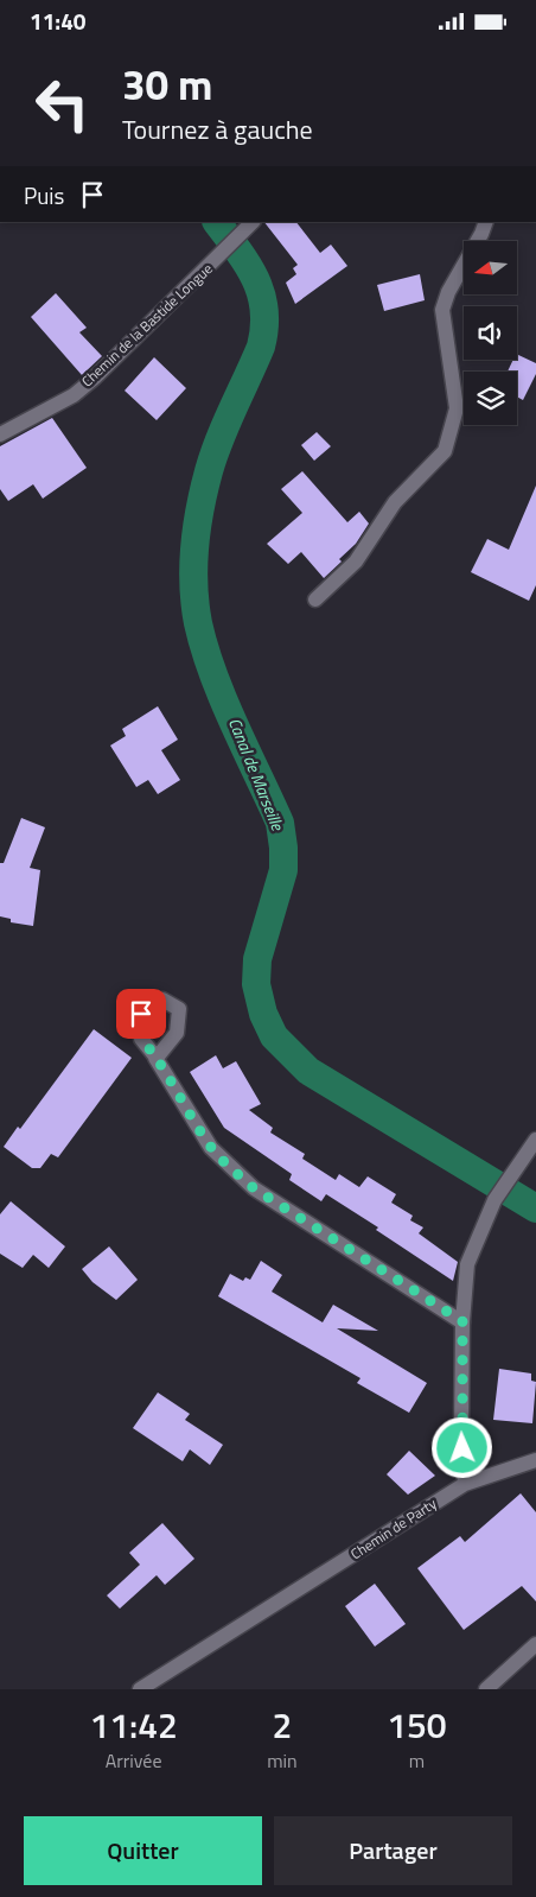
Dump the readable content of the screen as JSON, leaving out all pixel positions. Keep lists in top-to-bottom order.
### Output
{
  "streets": {
    "street": ["Chemin de la Bastide Longue", "Chemin de Party"]
  },
  "water": ["Canal de Marseille"],
  "north": "left",
  "page": {
    "status": "11:40",
    "turn": ["30 m", "Tournez à gauche"],
    "then": "Puis",
    "eta": [
      "11:42",
      "Arrivée",
      "2",
      "min",
      "150",
      "m"
    ],
    "buttons": ["Quitter", "Partager"]
  }
}
